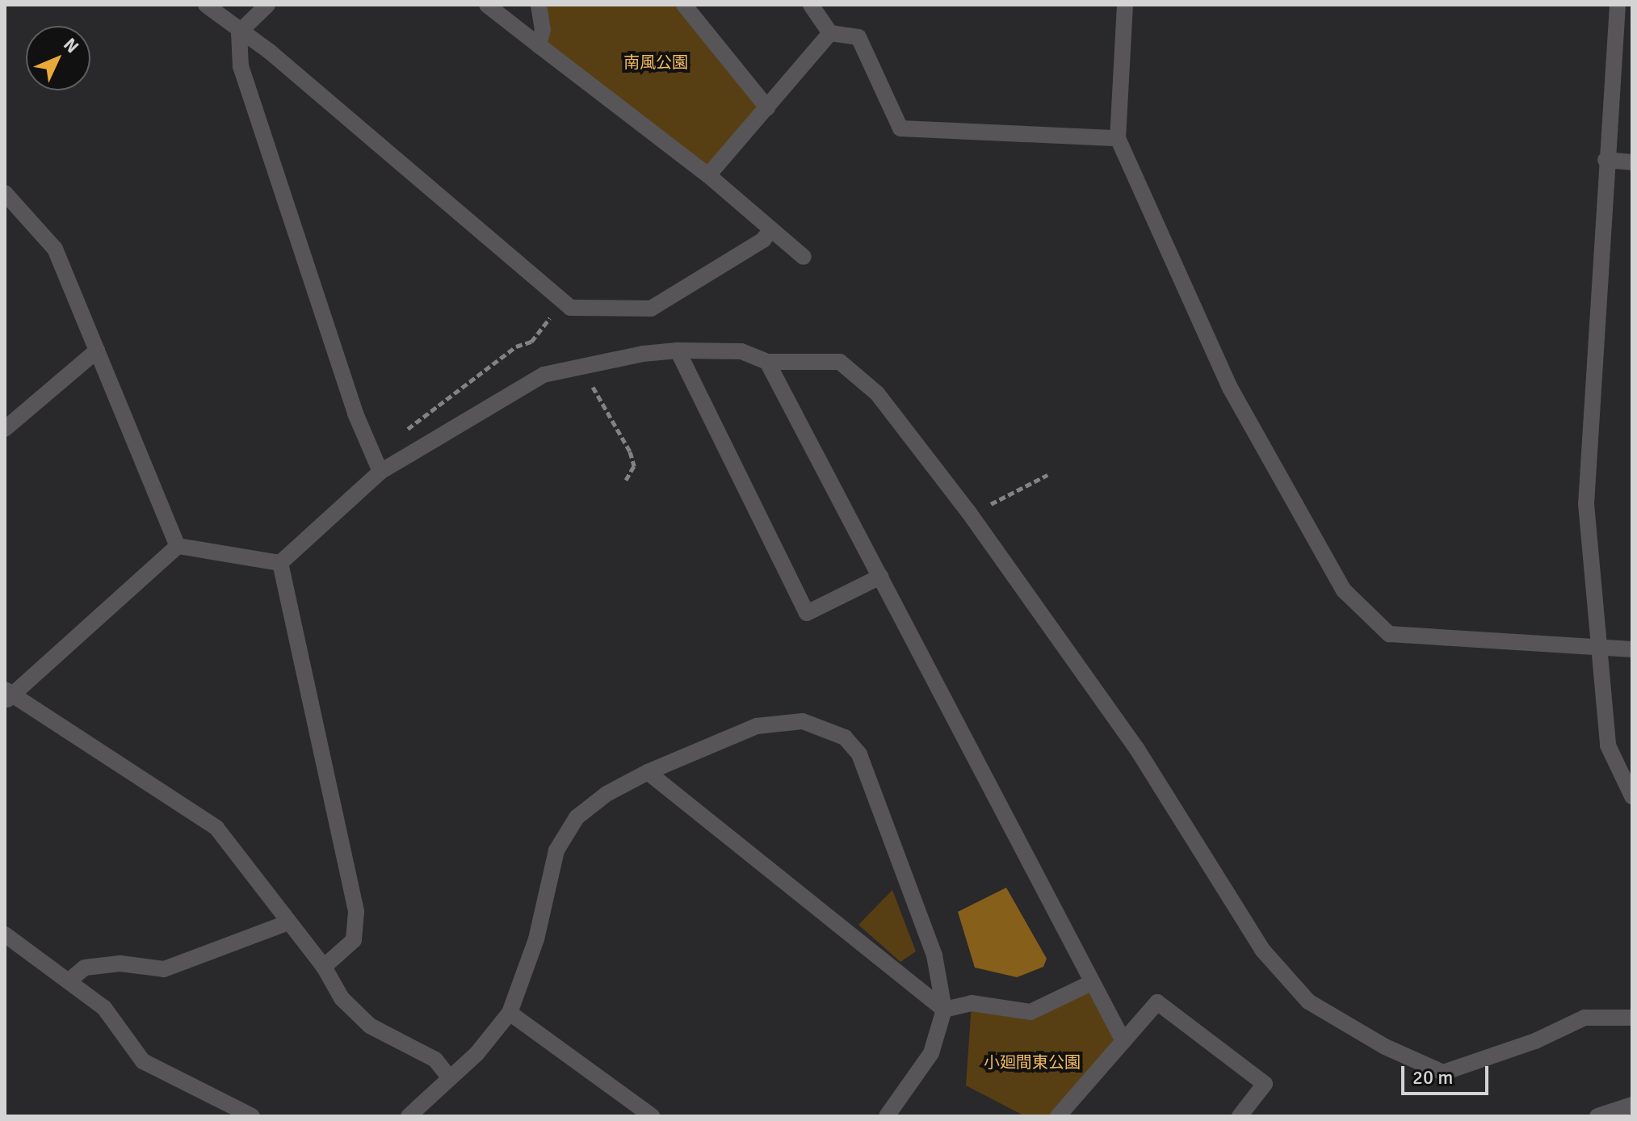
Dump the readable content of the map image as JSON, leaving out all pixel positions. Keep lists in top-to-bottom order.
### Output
{
  "parks": ["南風公園", "小廻間東公園"],
  "scale_bar": "20 m",
  "north": "top right"
}
